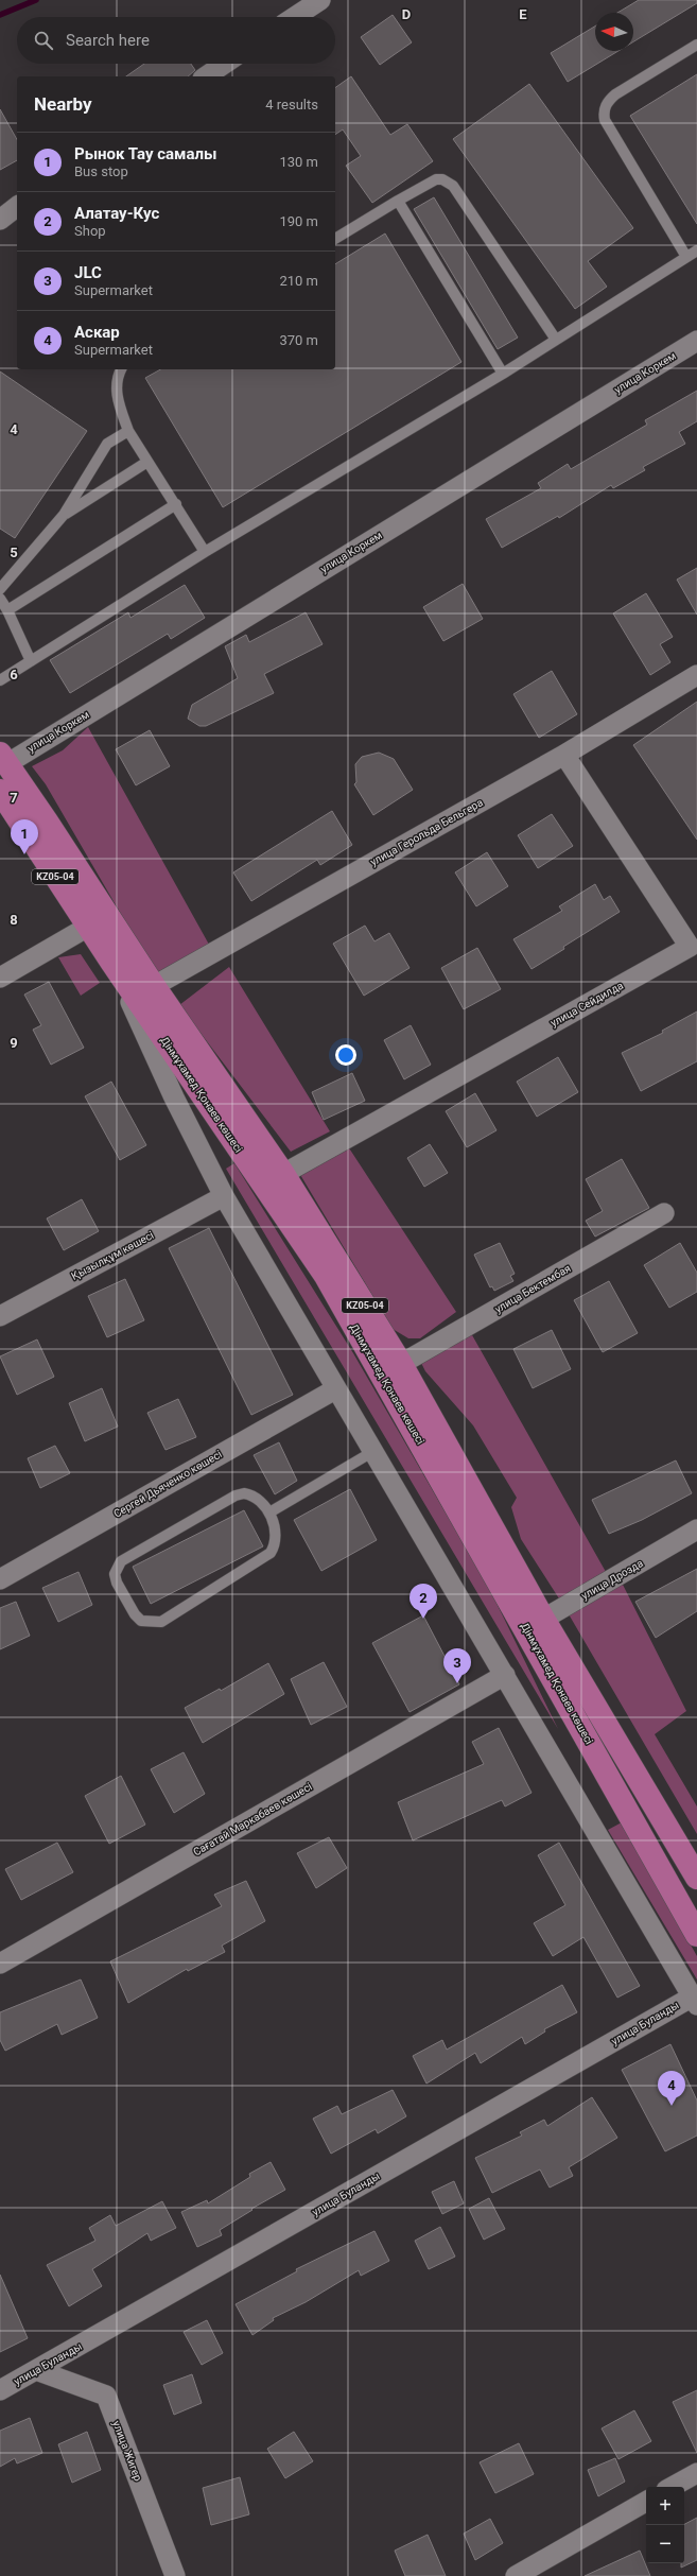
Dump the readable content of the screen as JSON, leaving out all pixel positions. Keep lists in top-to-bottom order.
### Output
{
  "streets": {
    "main road": ["KZ05-04", "Дінмұхамед Қонаев көшесі"],
    "street": [
      "улица Коркем",
      "улица Герольда Бельгера",
      "улица Сейдилда",
      "Қызылқұм көшесі",
      "улица Бектембая",
      "Сергей Дьяченко көшесі",
      "улица Дрозда",
      "Сағатай Маркабаев көшесі",
      "улица Буланды",
      "улица Жигер"
    ]
  },
  "crossings": [
    ["улица Коркем", "Дінмұхамед Қонаев көшесі"],
    ["улица Герольда Бельгера", "улица Сейдилда"],
    ["улица Герольда Бельгера", "Дінмұхамед Қонаев көшесі"],
    ["улица Сейдилда", "Дінмұхамед Қонаев көшесі"],
    ["Дінмұхамед Қонаев көшесі", "улица Бектембая"],
    ["Дінмұхамед Қонаев көшесі", "улица Дрозда"],
    ["улица Буланды", "улица Жигер"]
  ],
  "north": "left",
  "page": {
    "search": "Search here",
    "heading": ["Nearby", "4 results"],
    "list": [
      {
        "mark": "1",
        "name": "Рынок Тау самалы",
        "note": "Bus stop",
        "value": "130 m"
      },
      {
        "mark": "2",
        "name": "Алатау-Кус",
        "note": "Shop",
        "value": "190 m"
      },
      {
        "mark": "3",
        "name": "JLC",
        "note": "Supermarket",
        "value": "210 m"
      },
      {
        "mark": "4",
        "name": "Аскар",
        "note": "Supermarket",
        "value": "370 m"
      }
    ],
    "pins": [
      "1",
      "2",
      "3",
      "4"
    ],
    "map_buttons": ["+", "−"]
  },
  "grid": {
    "columns": ["D", "E"],
    "rows": [
      "4",
      "5",
      "6",
      "7",
      "8",
      "9"
    ]
  }
}
